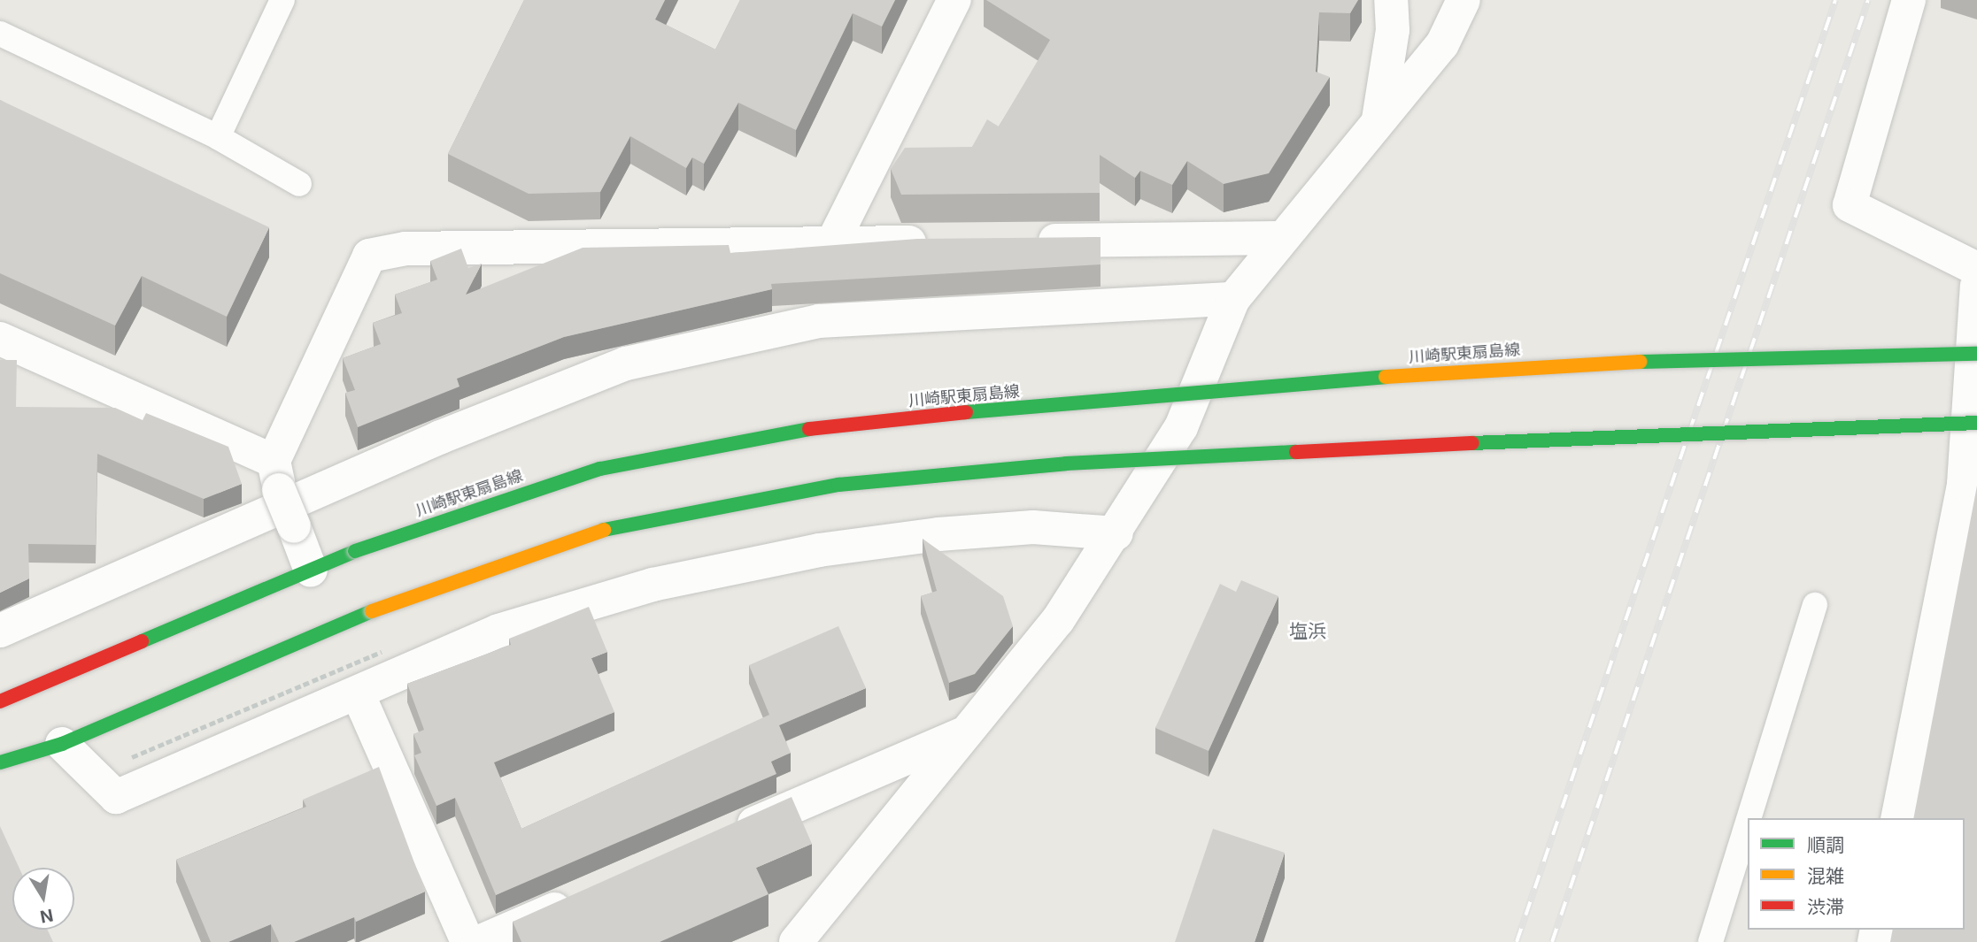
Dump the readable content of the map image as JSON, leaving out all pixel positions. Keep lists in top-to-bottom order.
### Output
{
  "streets": {
    "highway": ["川崎駅東扇島線"]
  },
  "districts": ["塩浜"],
  "legend": ["順調", "混雑", "渋滞"],
  "north": "bottom"
}
